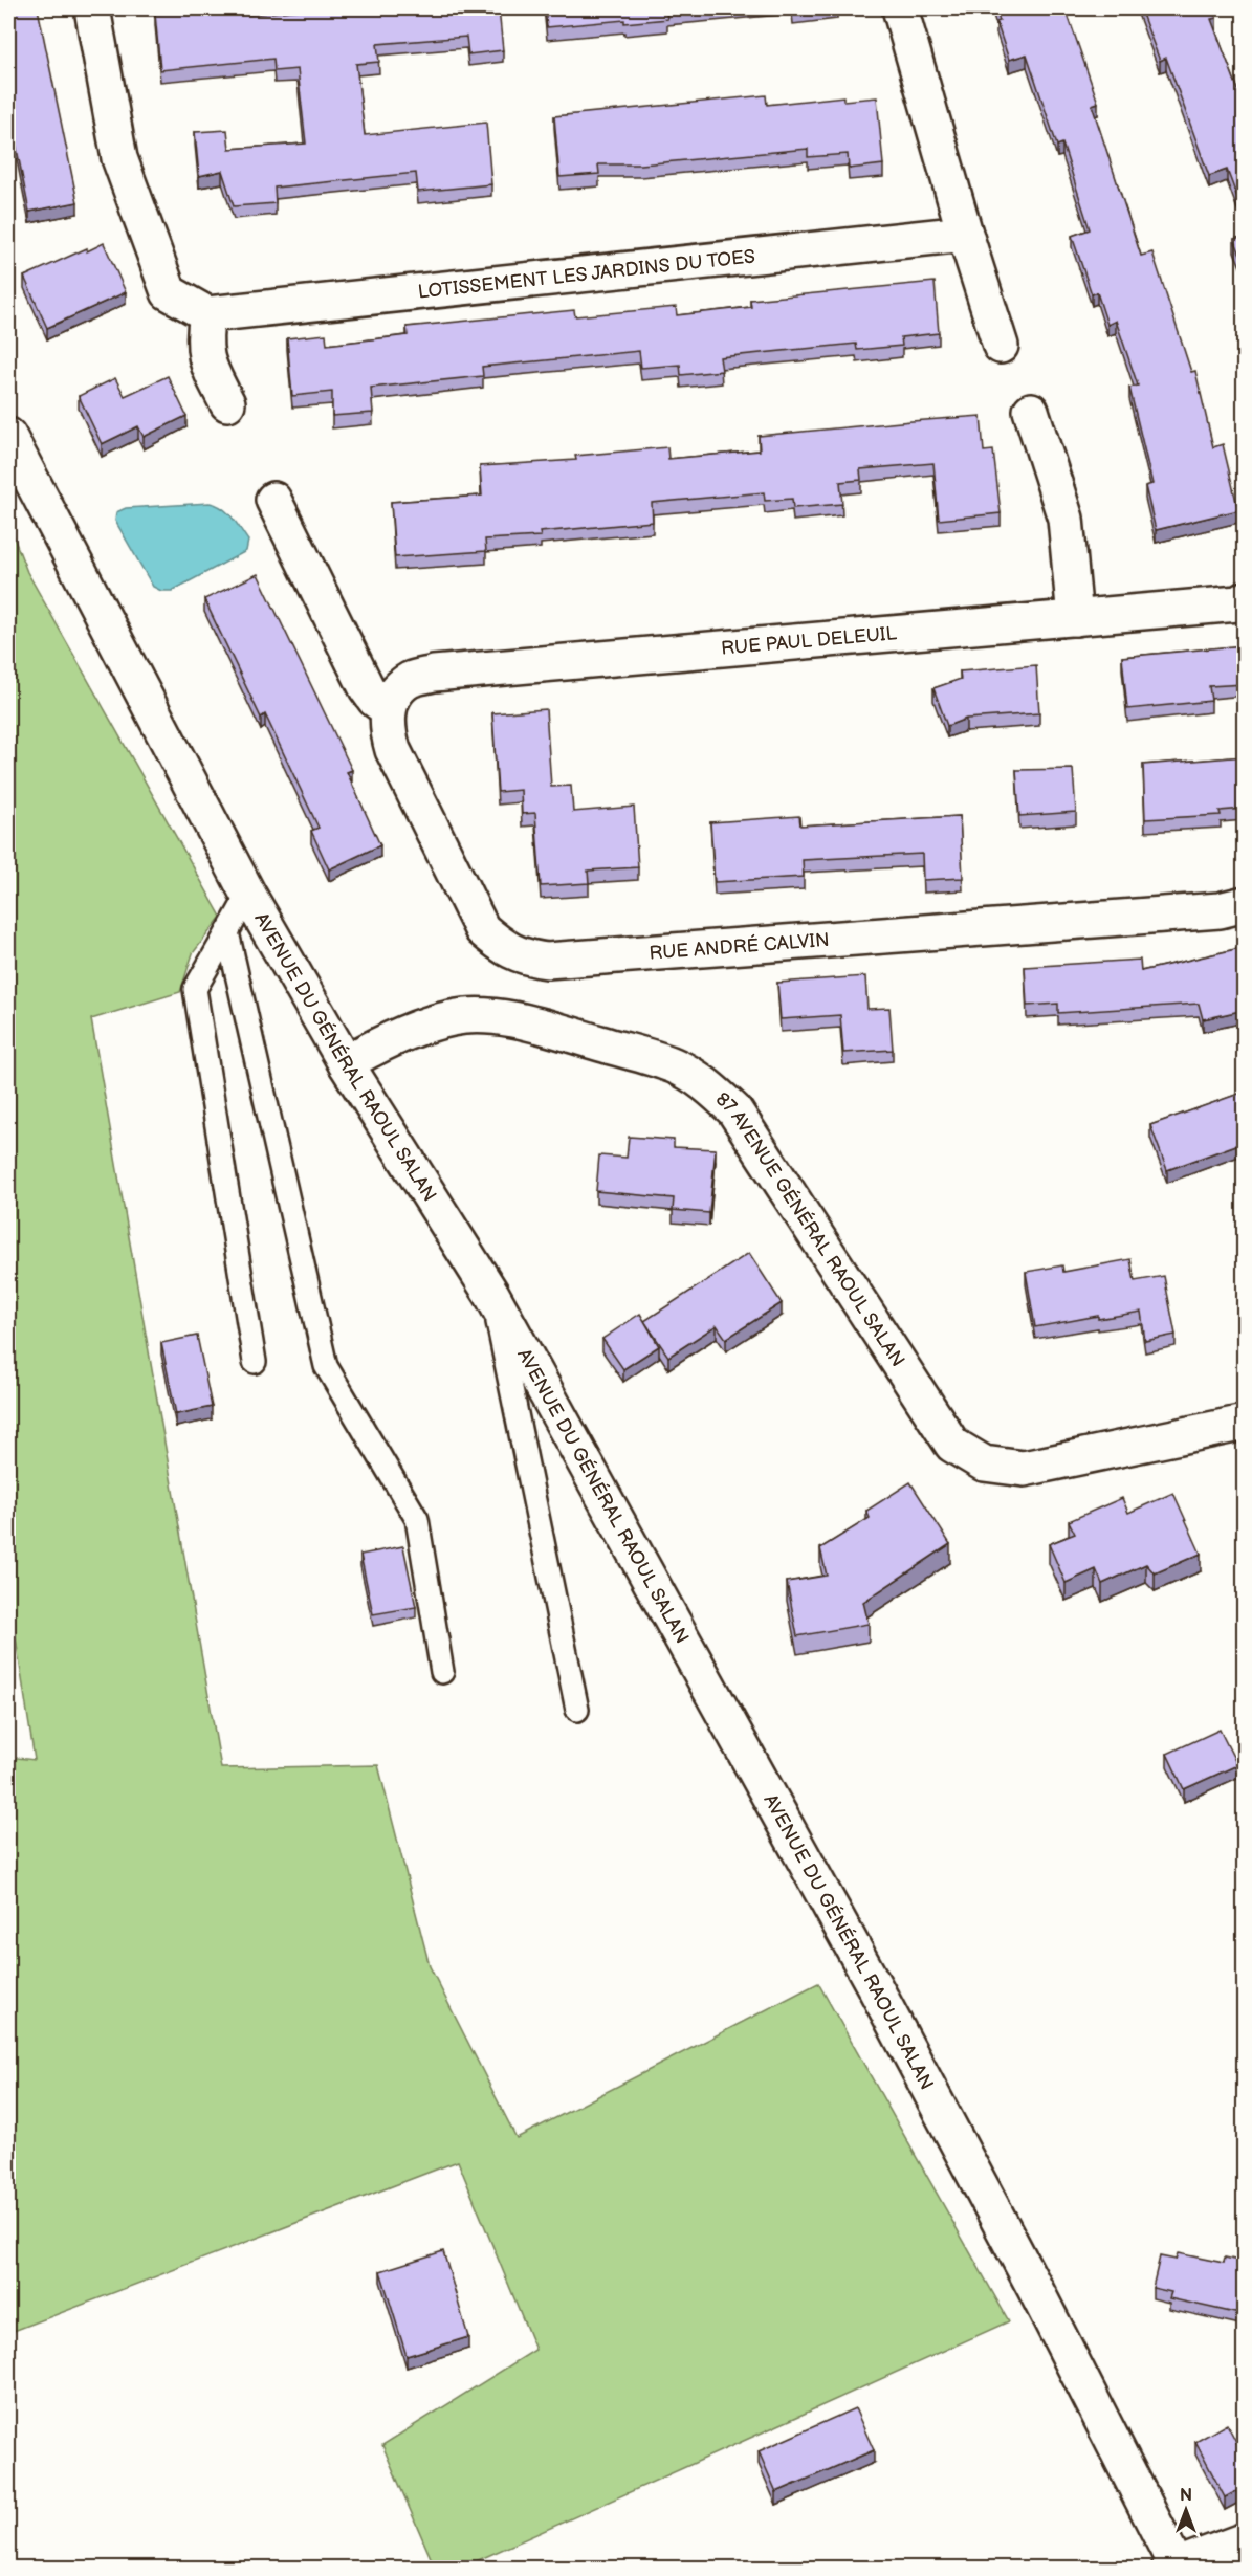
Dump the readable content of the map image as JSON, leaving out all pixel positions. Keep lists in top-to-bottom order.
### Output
{
  "streets": {
    "street": [
      "LOTISSEMENT LES JARDINS DU TOES",
      "RUE PAUL DELEUIL",
      "RUE ANDRÉ CALVIN",
      "AVENUE DU GÉNÉRAL RAOUL SALAN",
      "87 AVENUE GÉNÉRAL RAOUL SALAN"
    ]
  },
  "crossings": [
    ["RUE PAUL DELEUIL", "RUE ANDRÉ CALVIN"],
    ["AVENUE DU GÉNÉRAL RAOUL SALAN", "87 AVENUE GÉNÉRAL RAOUL SALAN"]
  ],
  "north": "top"
}
